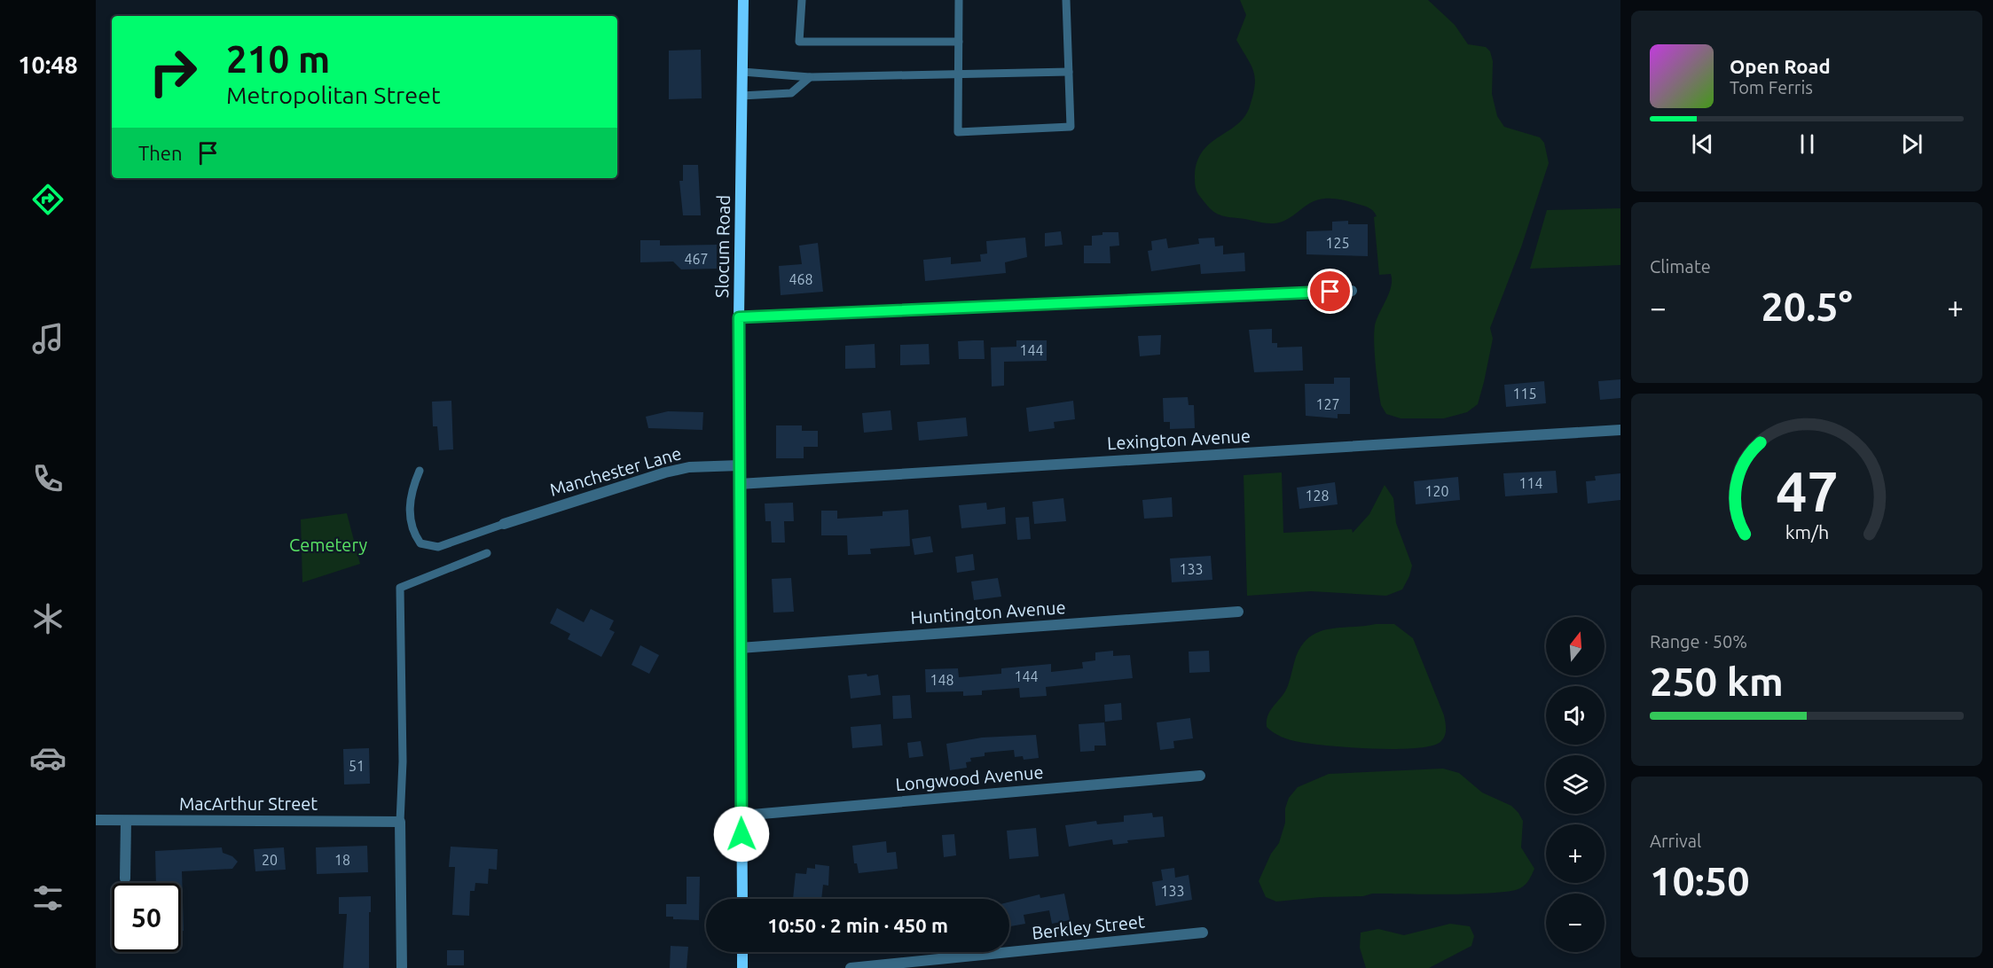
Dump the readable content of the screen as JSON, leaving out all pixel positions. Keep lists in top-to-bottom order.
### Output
{
  "streets": {
    "main road": ["Slocum Road"],
    "street": [
      "Lexington Avenue",
      "Manchester Lane",
      "Huntington Avenue",
      "Longwood Avenue",
      "MacArthur Street",
      "Berkley Street"
    ]
  },
  "crossings": [
    ["Slocum Road", "Lexington Avenue"],
    ["Slocum Road", "Manchester Lane"],
    ["Slocum Road", "Huntington Avenue"],
    ["Slocum Road", "Longwood Avenue"]
  ],
  "parks": ["Cemetery"],
  "house_numbers": [
    "125",
    "467",
    "468",
    "144",
    "115",
    "127",
    "114",
    "120",
    "128",
    "133",
    "144",
    "148",
    "51",
    "20",
    "18",
    "133"
  ],
  "north": "top",
  "page": {
    "tabs": "10:48",
    "turn": ["210 m", "Metropolitan Street"],
    "song": ["Open Road", "Tom Ferris"],
    "then": "Then",
    "tile": [
      "Climate",
      ["Range · 50%", "250 km"],
      ["Arrival", "10:50"]
    ],
    "heat": ["−", "20.5°", "+"],
    "map_buttons": ["+", "−"],
    "limit": "50",
    "trip": "10:50 · 2 min · 450 m",
    "gauge": ["47", "km/h"]
  }
}
